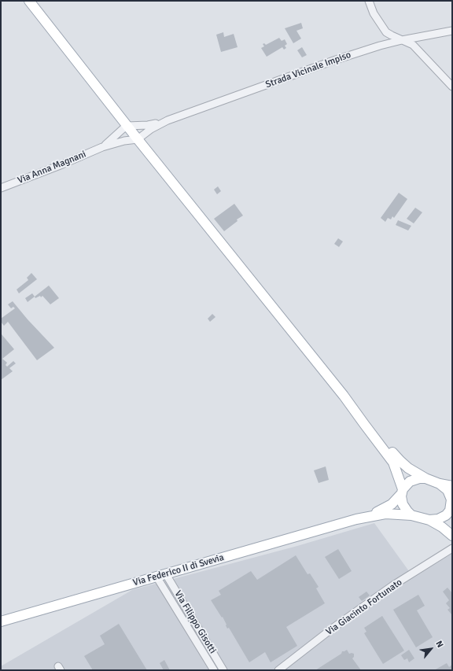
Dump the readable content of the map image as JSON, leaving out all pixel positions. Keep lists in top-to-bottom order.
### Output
{
  "streets": {
    "main road": ["Via Federico II di Svevia"],
    "street": [
      "Strada Vicinale Impiso",
      "Via Anna Magnani",
      "Via Giacinto Fortunato",
      "Via Filippo Gisotti"
    ]
  },
  "crossings": [
    ["Via Federico II di Svevia", "Via Filippo Gisotti"]
  ],
  "north": "top right"
}
